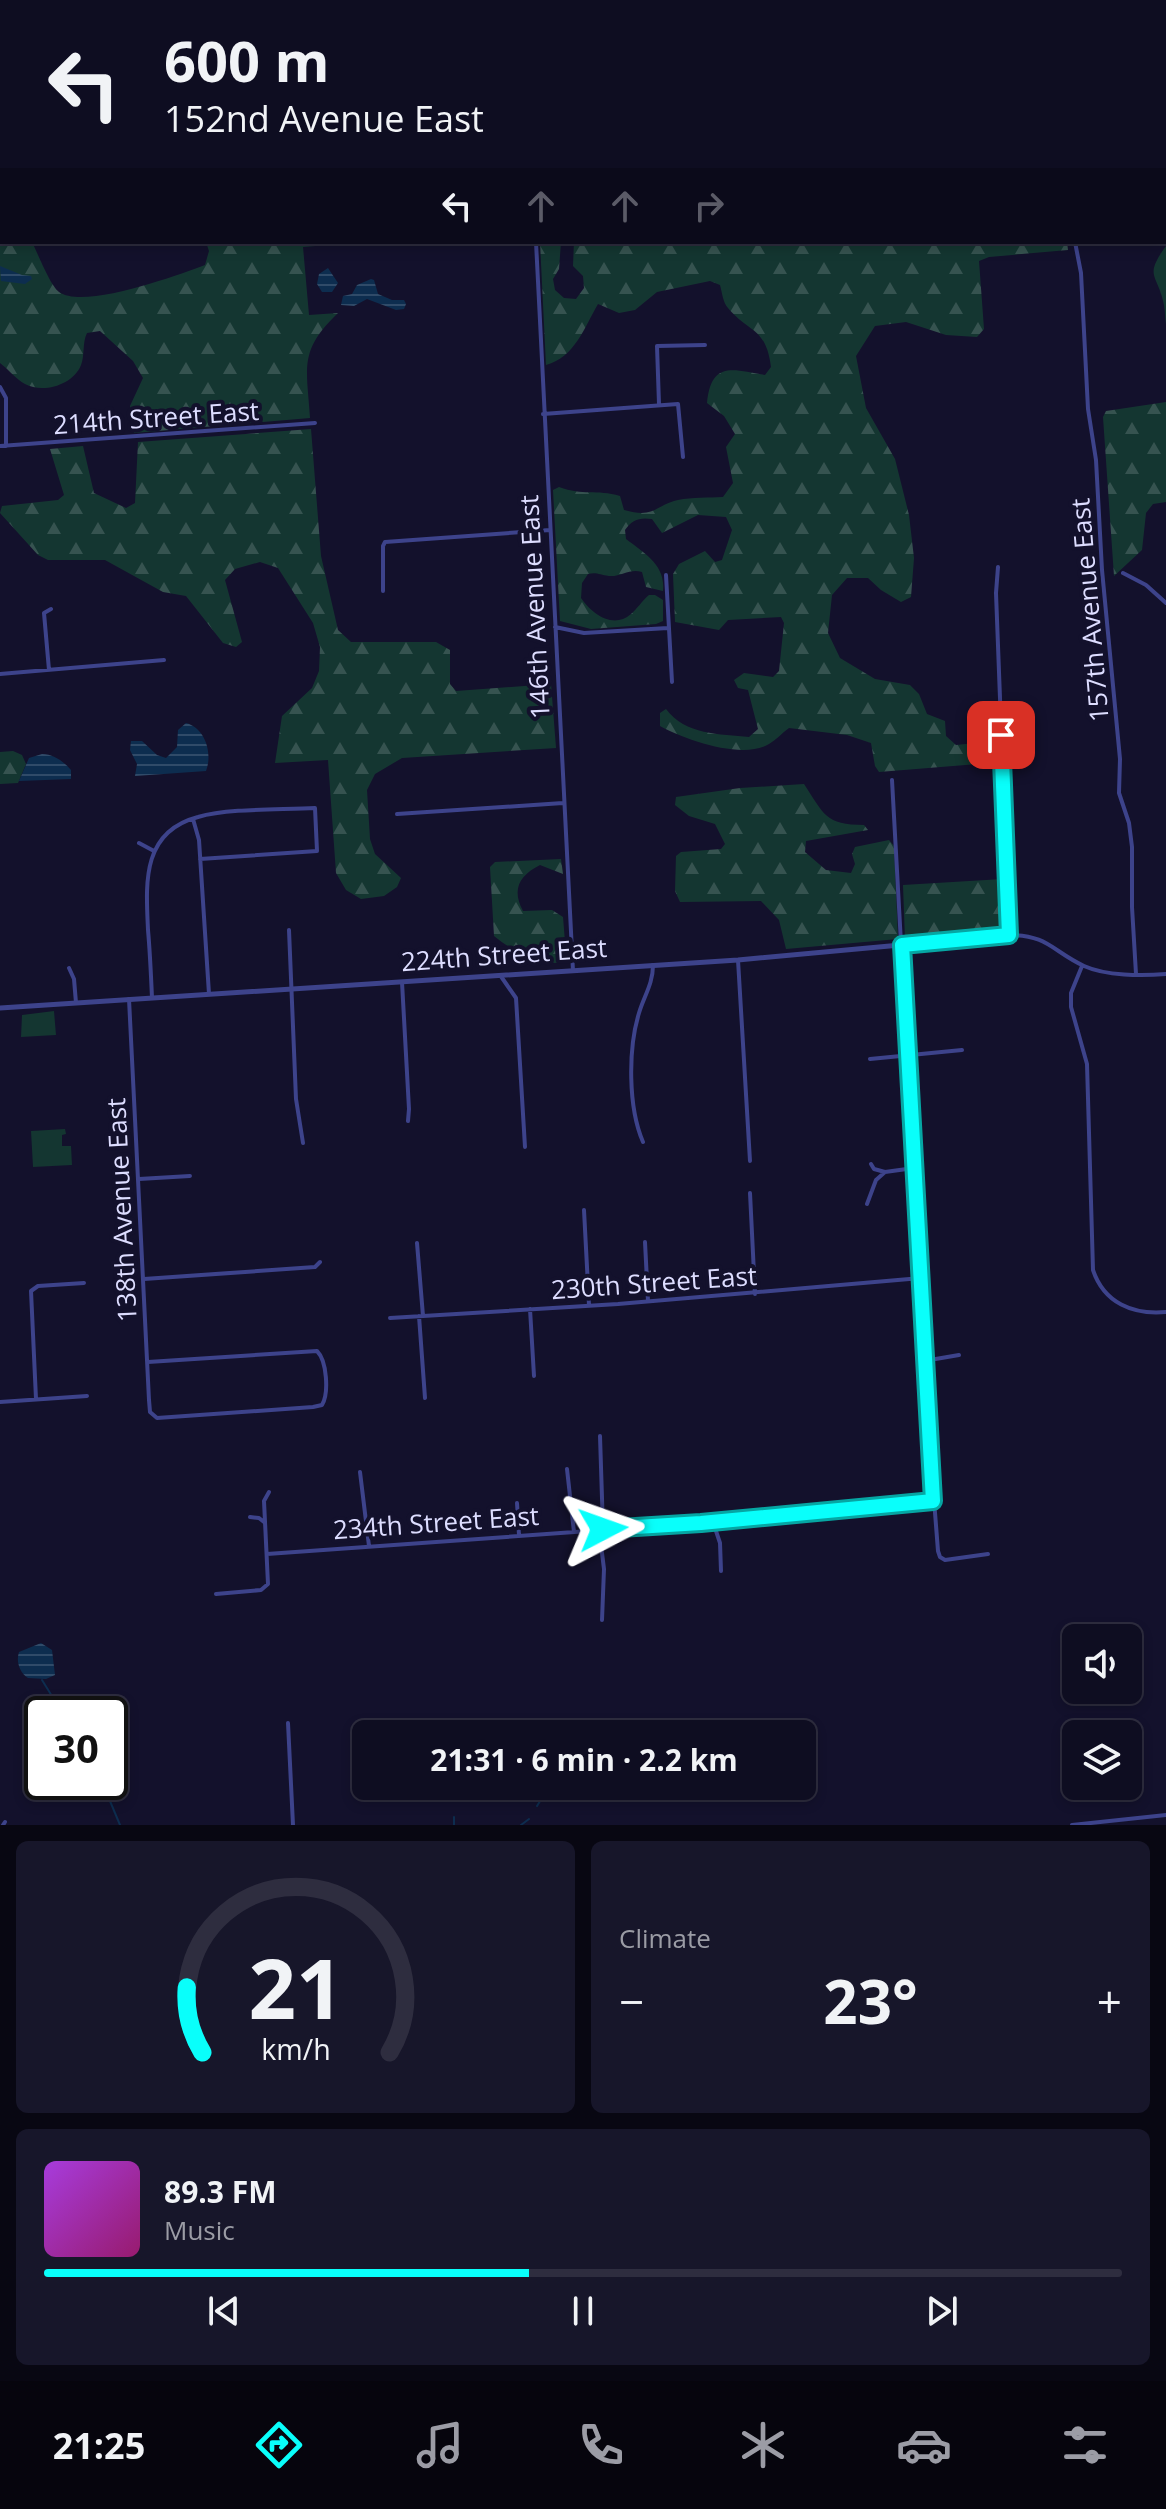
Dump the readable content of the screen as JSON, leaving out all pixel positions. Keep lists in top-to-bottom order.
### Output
{
  "streets": {
    "street": [
      "214th Street East",
      "146th Avenue East",
      "157th Avenue East",
      "224th Street East",
      "138th Avenue East",
      "230th Street East",
      "234th Street East"
    ]
  },
  "crossings": [
    ["146th Avenue East", "224th Street East"],
    ["224th Street East", "138th Avenue East"]
  ],
  "page": {
    "turn": ["600 m", "152nd Avenue East"],
    "limit": "30",
    "trip": "21:31 · 6 min · 2.2 km",
    "tile": "Climate",
    "heat": ["−", "23°", "+"],
    "song": ["89.3 FM", "Music"],
    "tabs": "21:25",
    "gauge": ["21", "km/h"]
  }
}
